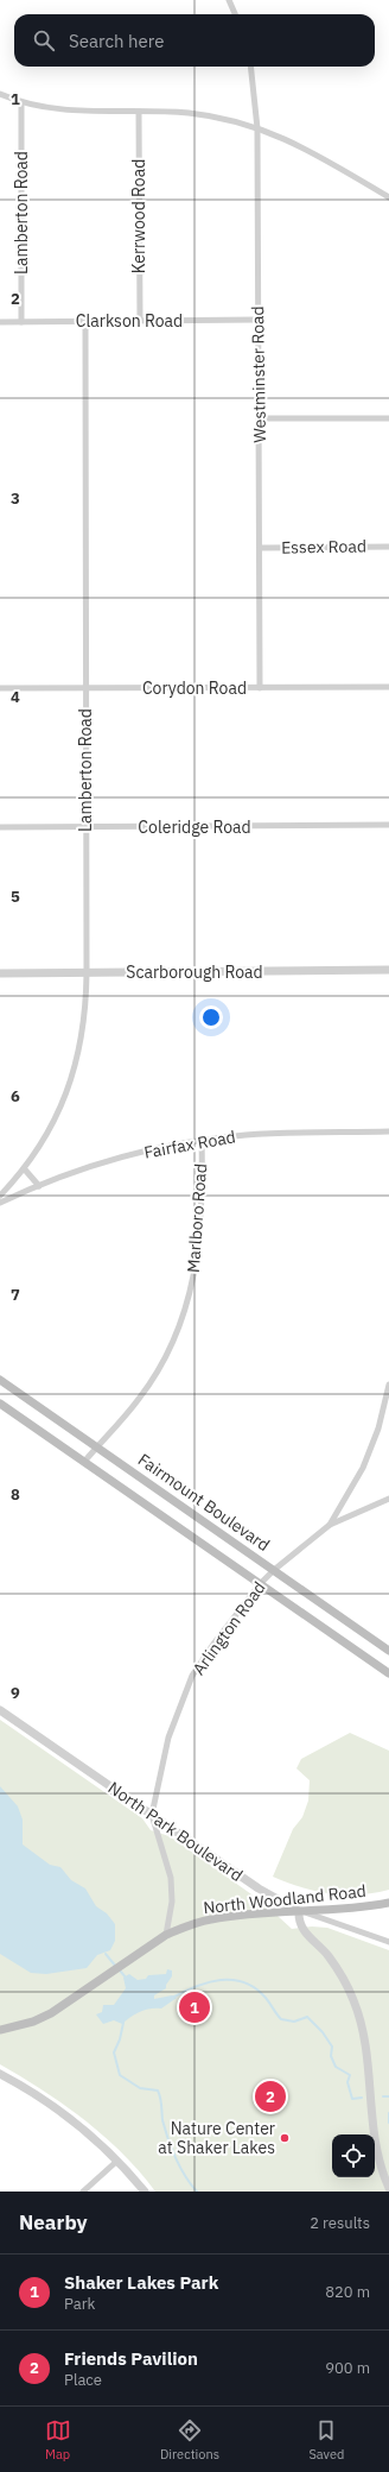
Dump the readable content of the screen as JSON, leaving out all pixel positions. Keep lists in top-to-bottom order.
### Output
{
  "streets": {
    "main road": ["Fairmount Boulevard", "North Woodland Road"],
    "street": [
      "Lamberton Road",
      "Kerrwood Road",
      "Clarkson Road",
      "Westminster Road",
      "Essex Road",
      "Corydon Road",
      "Coleridge Road",
      "Scarborough Road",
      "Fairfax Road",
      "Marlboro Road",
      "Arlington Road",
      "North Park Boulevard"
    ]
  },
  "crossings": [
    ["Lamberton Road", "Clarkson Road"],
    ["Lamberton Road", "Corydon Road"],
    ["Lamberton Road", "Coleridge Road"],
    ["Lamberton Road", "Scarborough Road"],
    ["Kerrwood Road", "Clarkson Road"],
    ["Clarkson Road", "Westminster Road"],
    ["Westminster Road", "Essex Road"],
    ["Westminster Road", "Corydon Road"],
    ["Fairfax Road", "Marlboro Road"],
    ["Marlboro Road", "Fairmount Boulevard"],
    ["Fairmount Boulevard", "Arlington Road"],
    ["Arlington Road", "North Park Boulevard"],
    ["Arlington Road", "North Woodland Road"],
    ["North Park Boulevard", "North Woodland Road"]
  ],
  "places": ["Nature Center at Shaker Lakes"],
  "page": {
    "search": "Search here",
    "pins": ["1", "2"],
    "heading": ["Nearby", "2 results"],
    "list": [
      {
        "mark": "1",
        "name": "Shaker Lakes Park",
        "note": "Park",
        "value": "820 m"
      },
      {
        "mark": "2",
        "name": "Friends Pavilion",
        "note": "Place",
        "value": "900 m"
      }
    ],
    "nav": ["Map", "Directions", "Saved"]
  },
  "grid": {
    "rows": [
      "1",
      "2",
      "3",
      "4",
      "5",
      "6",
      "7",
      "8",
      "9"
    ]
  }
}
